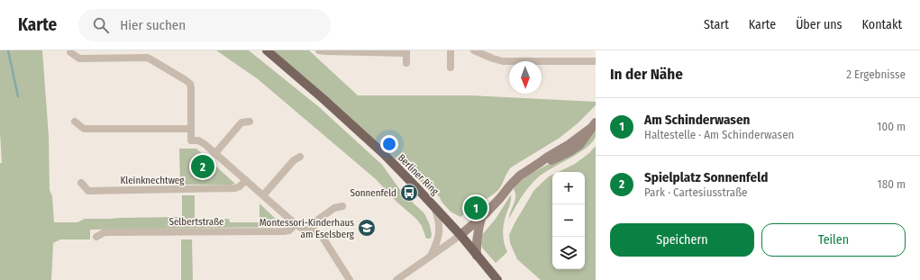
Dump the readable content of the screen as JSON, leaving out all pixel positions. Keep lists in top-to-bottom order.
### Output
{
  "streets": {
    "main road": ["Berliner Ring"],
    "street": ["Kleinknechtweg", "Selbertstraße"]
  },
  "places": {
    "bus stop": ["Sonnenfeld"],
    "school or university": ["Montessori-Kinderhaus am Eselsberg"]
  },
  "north": "bottom",
  "page": {
    "header": "Karte",
    "search": "Hier suchen",
    "nav": [
      "Start",
      "Karte",
      "Über uns",
      "Kontakt"
    ],
    "heading": ["In der Nähe", "2 Ergebnisse"],
    "list": [
      {
        "mark": "1",
        "name": "Am Schinderwasen",
        "note": "Haltestelle · Am Schinderwasen",
        "value": "100 m"
      },
      {
        "mark": "2",
        "name": "Spielplatz Sonnenfeld",
        "note": "Park · Cartesiusstraße",
        "value": "180 m"
      }
    ],
    "pins": ["2", "1"],
    "map_buttons": ["+", "−"],
    "buttons": ["Speichern", "Teilen"]
  }
}
